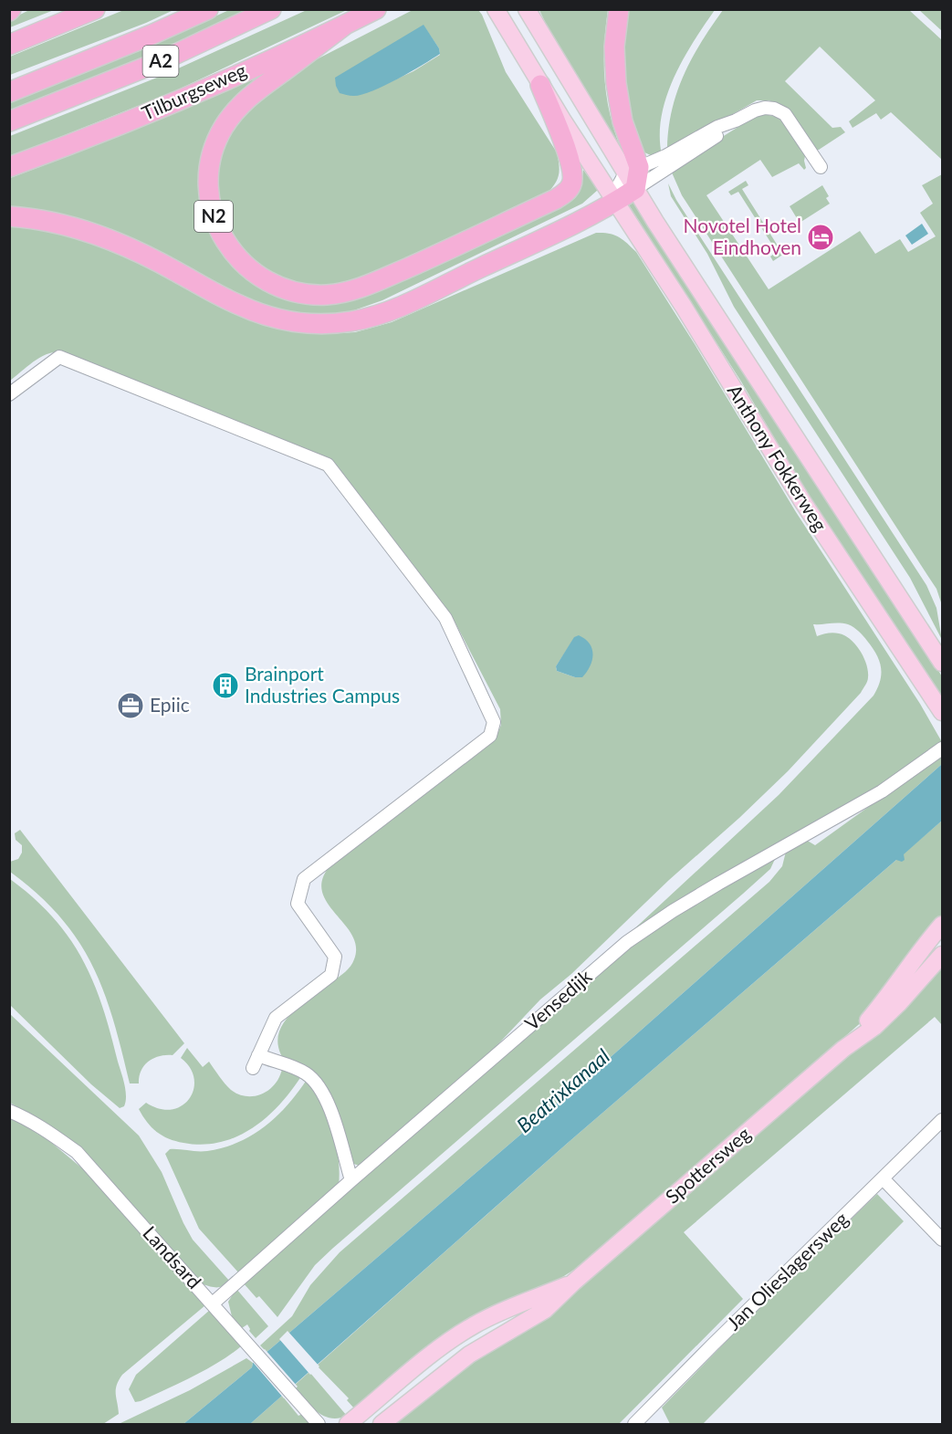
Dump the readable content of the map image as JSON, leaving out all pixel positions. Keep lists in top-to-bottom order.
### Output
{
  "streets": {
    "highway": ["A2", "Tilburgseweg", "N2"],
    "main road": ["Anthony Fokkerweg", "Spottersweg"],
    "street": ["Vensedijk", "Landsard", "Jan Olieslagersweg"]
  },
  "crossings": [
    ["Tilburgseweg", "N2"],
    ["N2", "Anthony Fokkerweg"],
    ["Vensedijk", "Landsard"]
  ],
  "water": ["Beatrixkanaal"],
  "places": {
    "hotel": ["Novotel Hotel Eindhoven"],
    "building": ["Brainport Industries Campus"],
    "office": ["Epiic"]
  }
}
